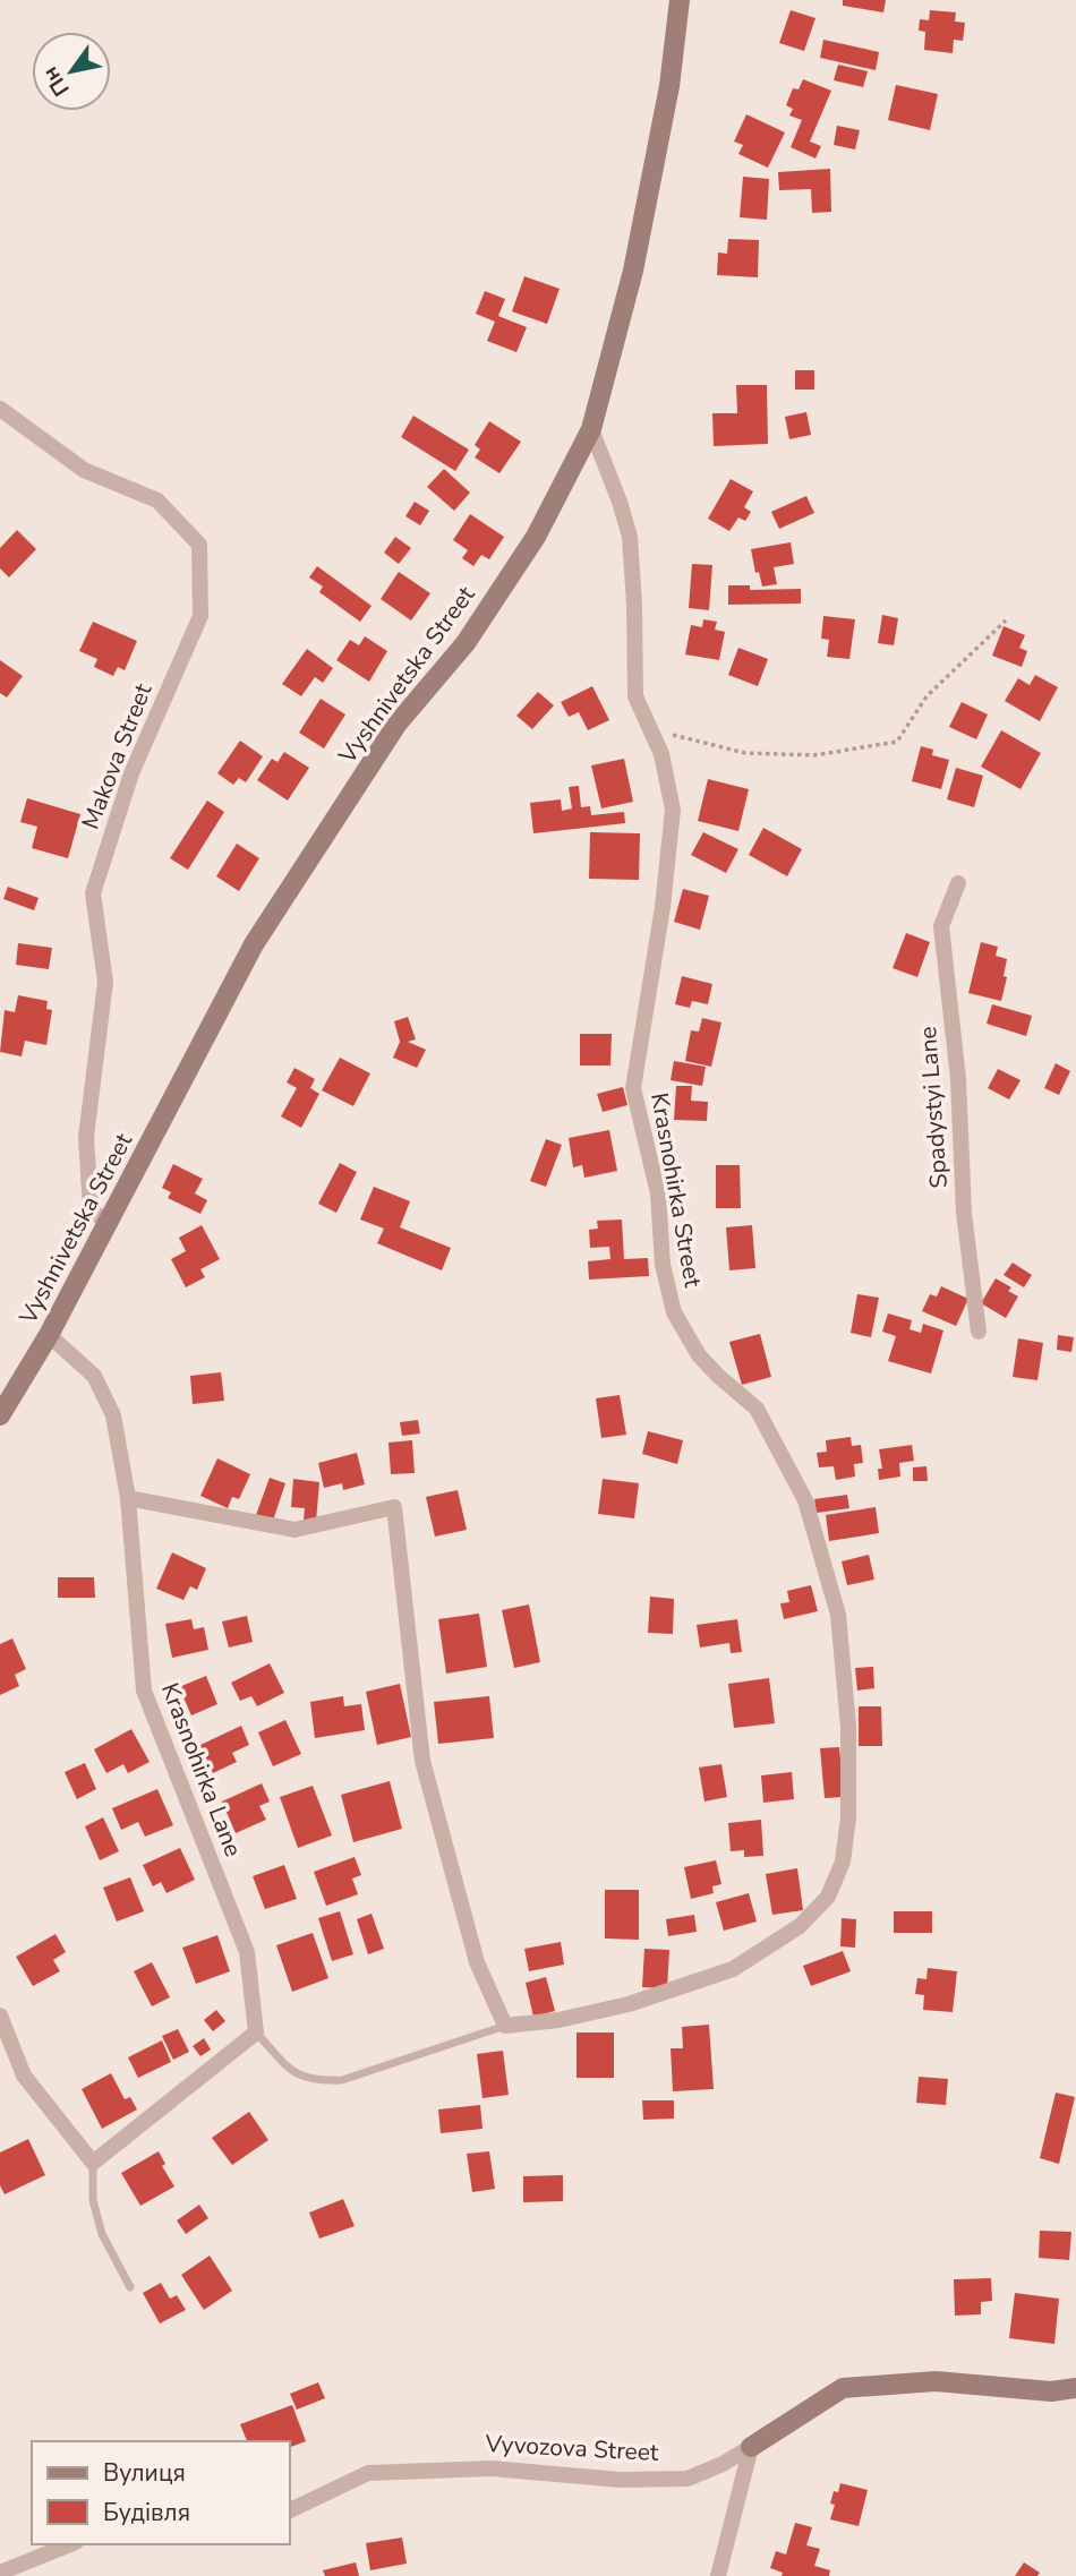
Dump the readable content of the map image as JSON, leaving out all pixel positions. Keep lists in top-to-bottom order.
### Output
{
  "streets": {
    "main road": ["Vyshnivetska Street", "Vyvozova Street"],
    "street": [
      "Makova Street",
      "Spadystyi Lane",
      "Krasnohirka Street",
      "Krasnohirka Lane"
    ]
  },
  "crossings": [
    ["Vyshnivetska Street", "Makova Street"],
    ["Vyshnivetska Street", "Krasnohirka Street"],
    ["Vyshnivetska Street", "Krasnohirka Lane"]
  ],
  "legend": ["Вулиця", "Будівля"],
  "north": "bottom left"
}
